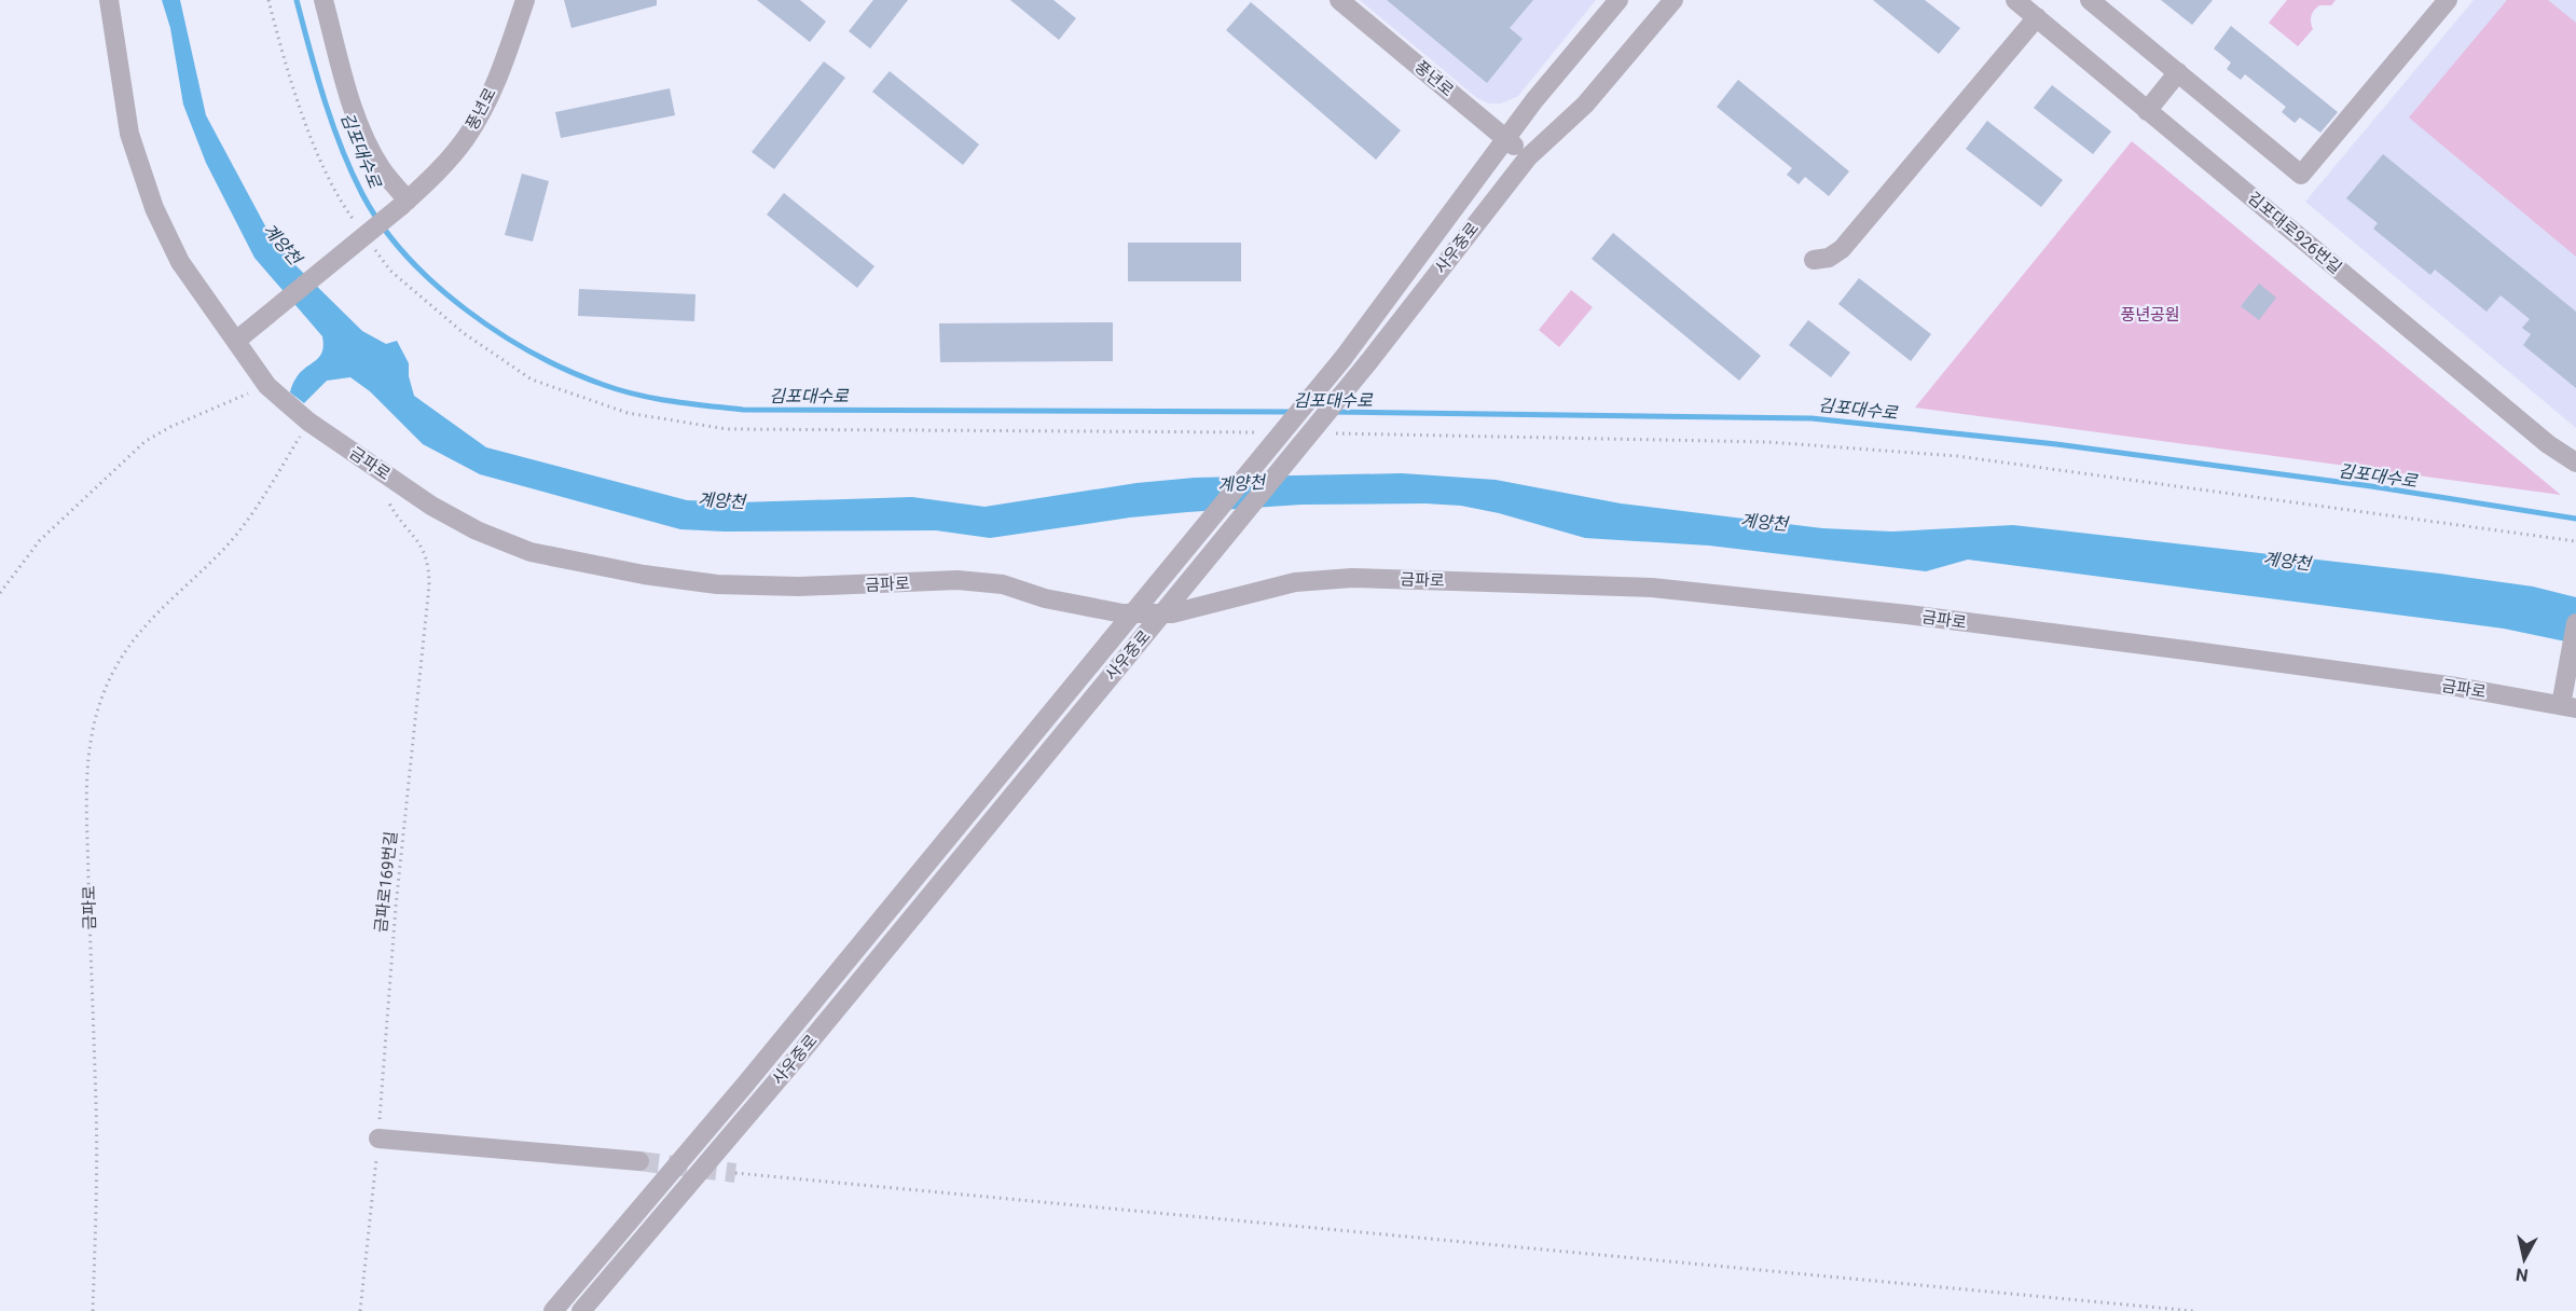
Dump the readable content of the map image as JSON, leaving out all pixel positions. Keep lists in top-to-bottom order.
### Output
{
  "streets": {
    "street": [
      "풍년로",
      "김포대로926번길",
      "사우중로",
      "금파로"
    ],
    "path": ["금파로169번길"]
  },
  "crossings": [
    ["풍년로", "사우중로"],
    ["풍년로", "금파로"],
    ["금파로", "금파로169번길"]
  ],
  "water": ["김포대수로", "계양천"],
  "parks": ["풍년공원"],
  "north": "bottom"
}
